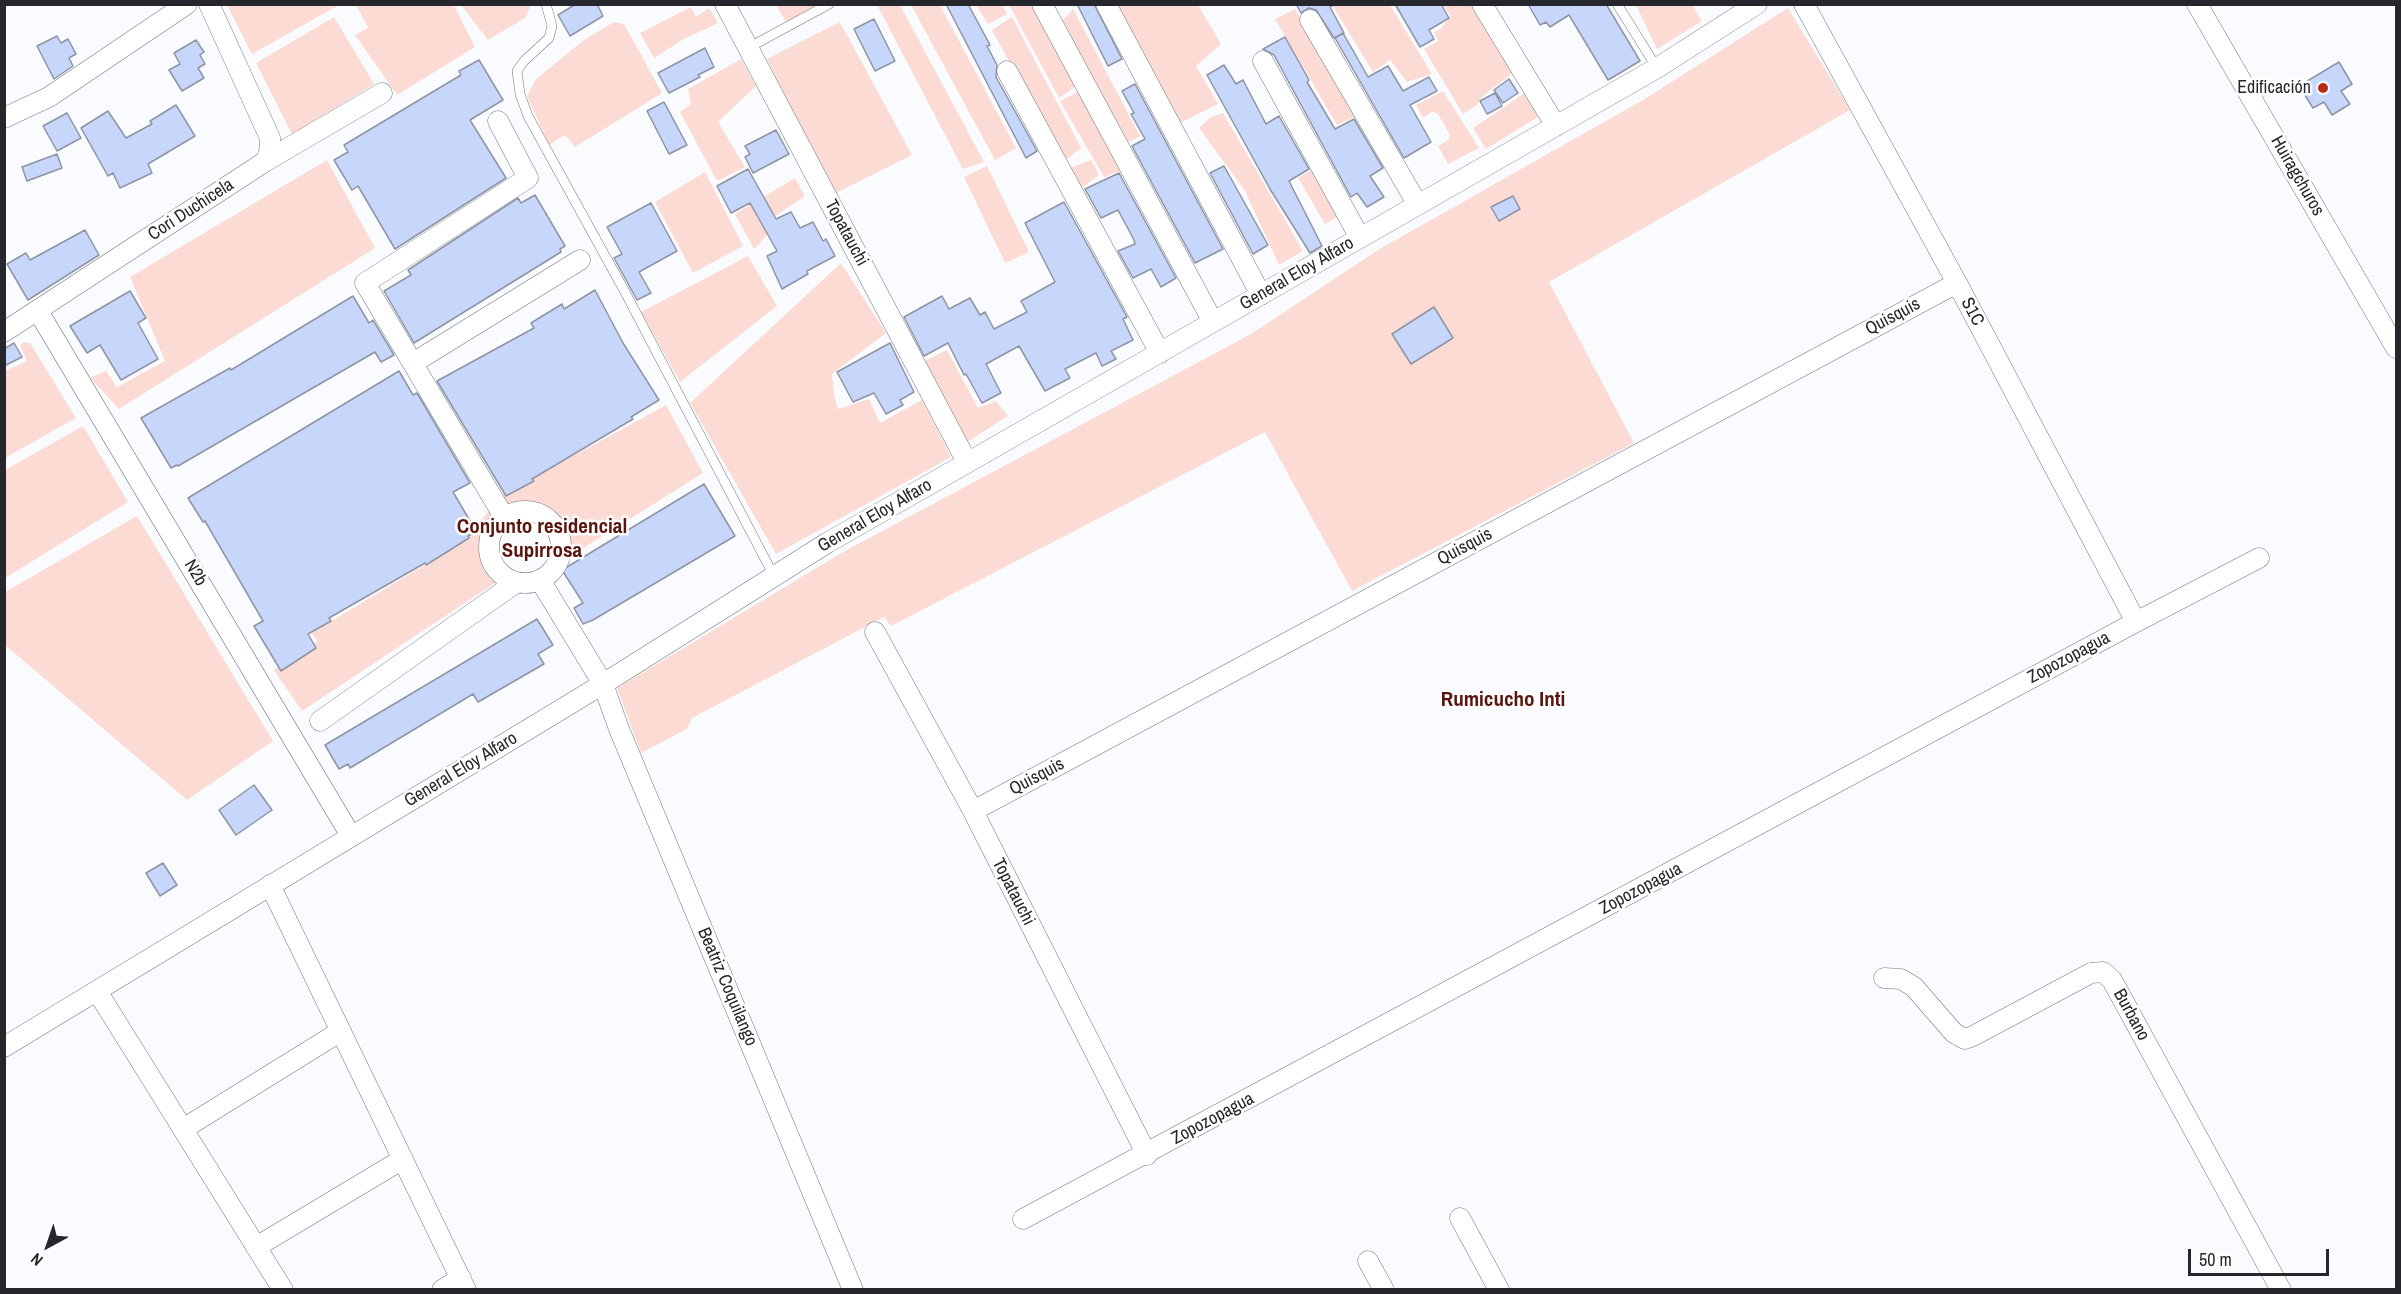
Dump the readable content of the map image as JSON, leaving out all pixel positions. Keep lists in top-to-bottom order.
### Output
{
  "streets": {
    "street": [
      "Huiragchuros",
      "Cori Duchicela",
      "Topatauchi",
      "General Eloy Alfaro",
      "S1C",
      "Quisquis",
      "N2b",
      "Zopozopagua",
      "Beatriz Coquilango",
      "Burbano"
    ]
  },
  "crossings": [
    ["Cori Duchicela", "N2b"],
    ["Topatauchi", "General Eloy Alfaro"],
    ["Topatauchi", "Quisquis"],
    ["Topatauchi", "Zopozopagua"],
    ["General Eloy Alfaro", "N2b"],
    ["General Eloy Alfaro", "Beatriz Coquilango"],
    ["S1C", "Quisquis"],
    ["S1C", "Zopozopagua"]
  ],
  "districts": ["Conjunto residencial Supirrosa", "Rumicucho Inti"],
  "places": ["Edificación"],
  "scale_bar": "50 m",
  "north": "bottom left"
}
